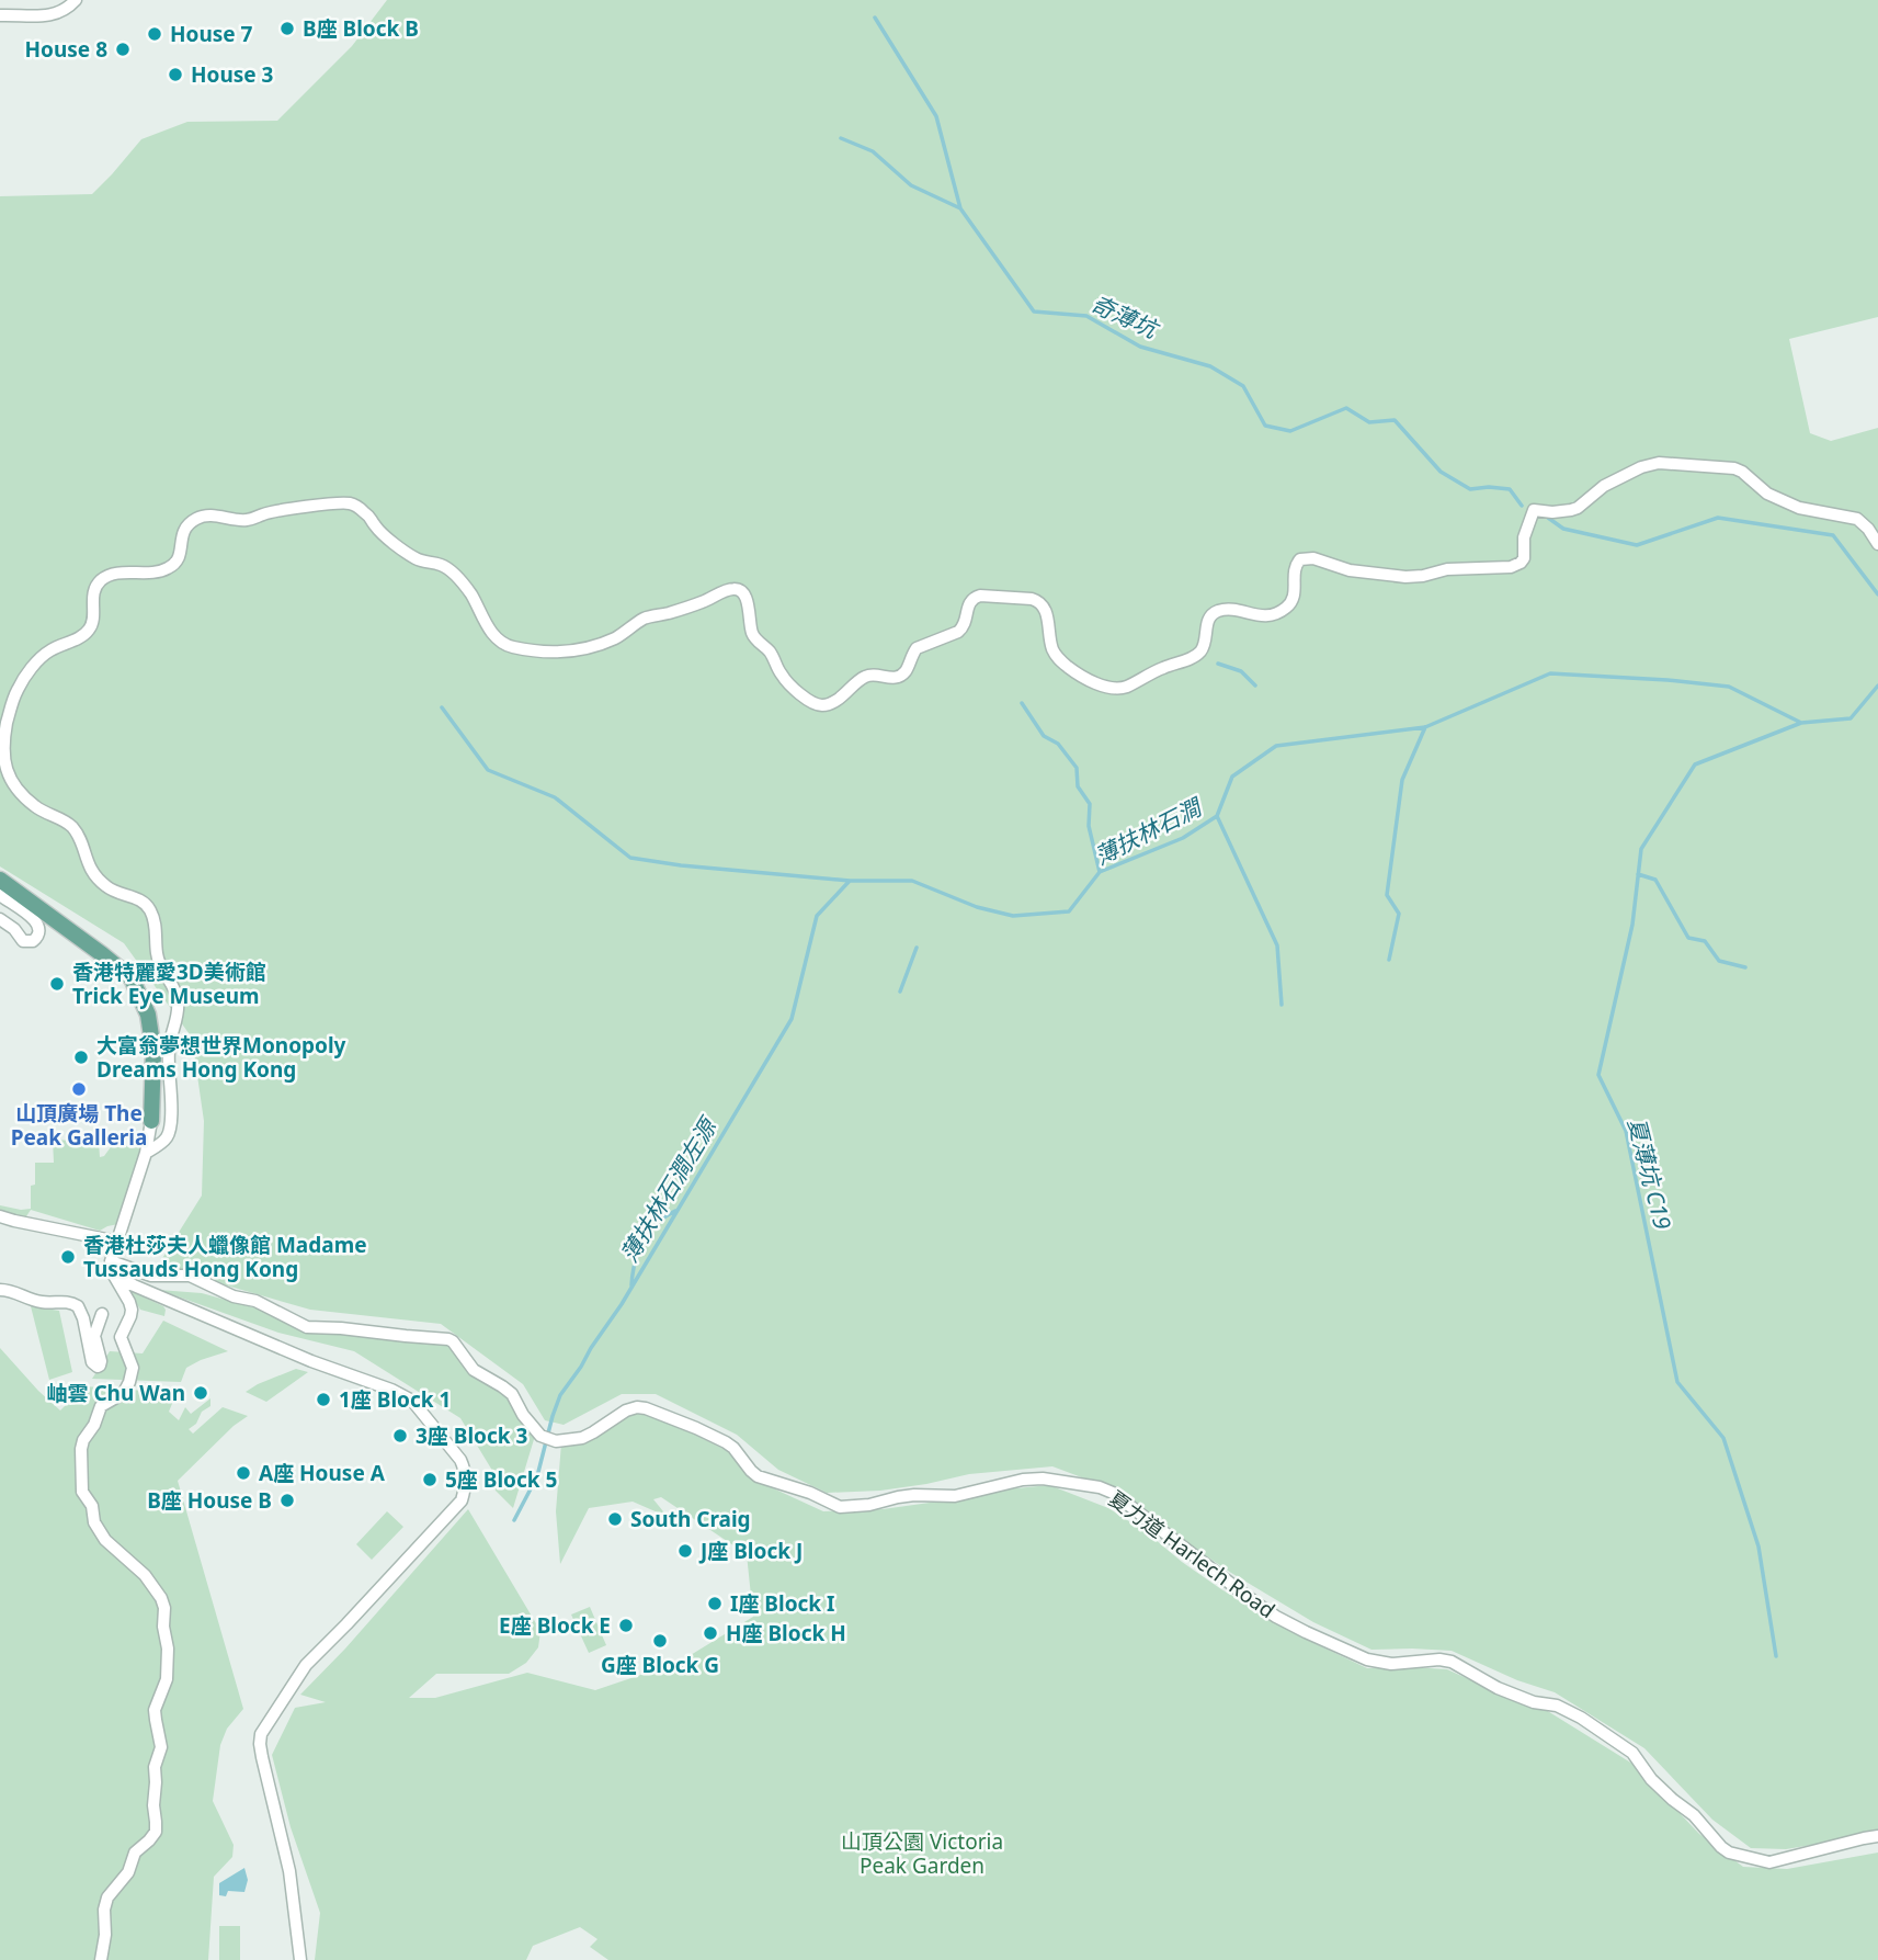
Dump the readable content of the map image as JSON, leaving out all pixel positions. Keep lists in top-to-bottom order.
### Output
{
  "streets": {
    "street": ["夏力道 Harlech Road"]
  },
  "water": [
    "奇薄坑",
    "薄扶林石澗",
    "夏薄坑 C19",
    "薄扶林石澗左源"
  ],
  "parks": ["山頂公園 Victoria Peak Garden"],
  "places": [
    "B座 Block B",
    "House 7",
    "House 8",
    "House 3",
    "香港特麗愛3D美術館 Trick Eye Museum",
    "大富翁夢想世界Monopoly Dreams Hong Kong",
    "山頂廣場 The Peak Galleria",
    "香港杜莎夫人蠟像館 Madame Tussauds Hong Kong",
    "岫雲 Chu Wan",
    "1座 Block 1",
    "3座 Block 3",
    "A座 House A",
    "5座 Block 5",
    "B座 House B",
    "South Craig",
    "J座 Block J",
    "I座 Block I",
    "E座 Block E",
    "H座 Block H",
    "G座 Block G"
  ]
}
